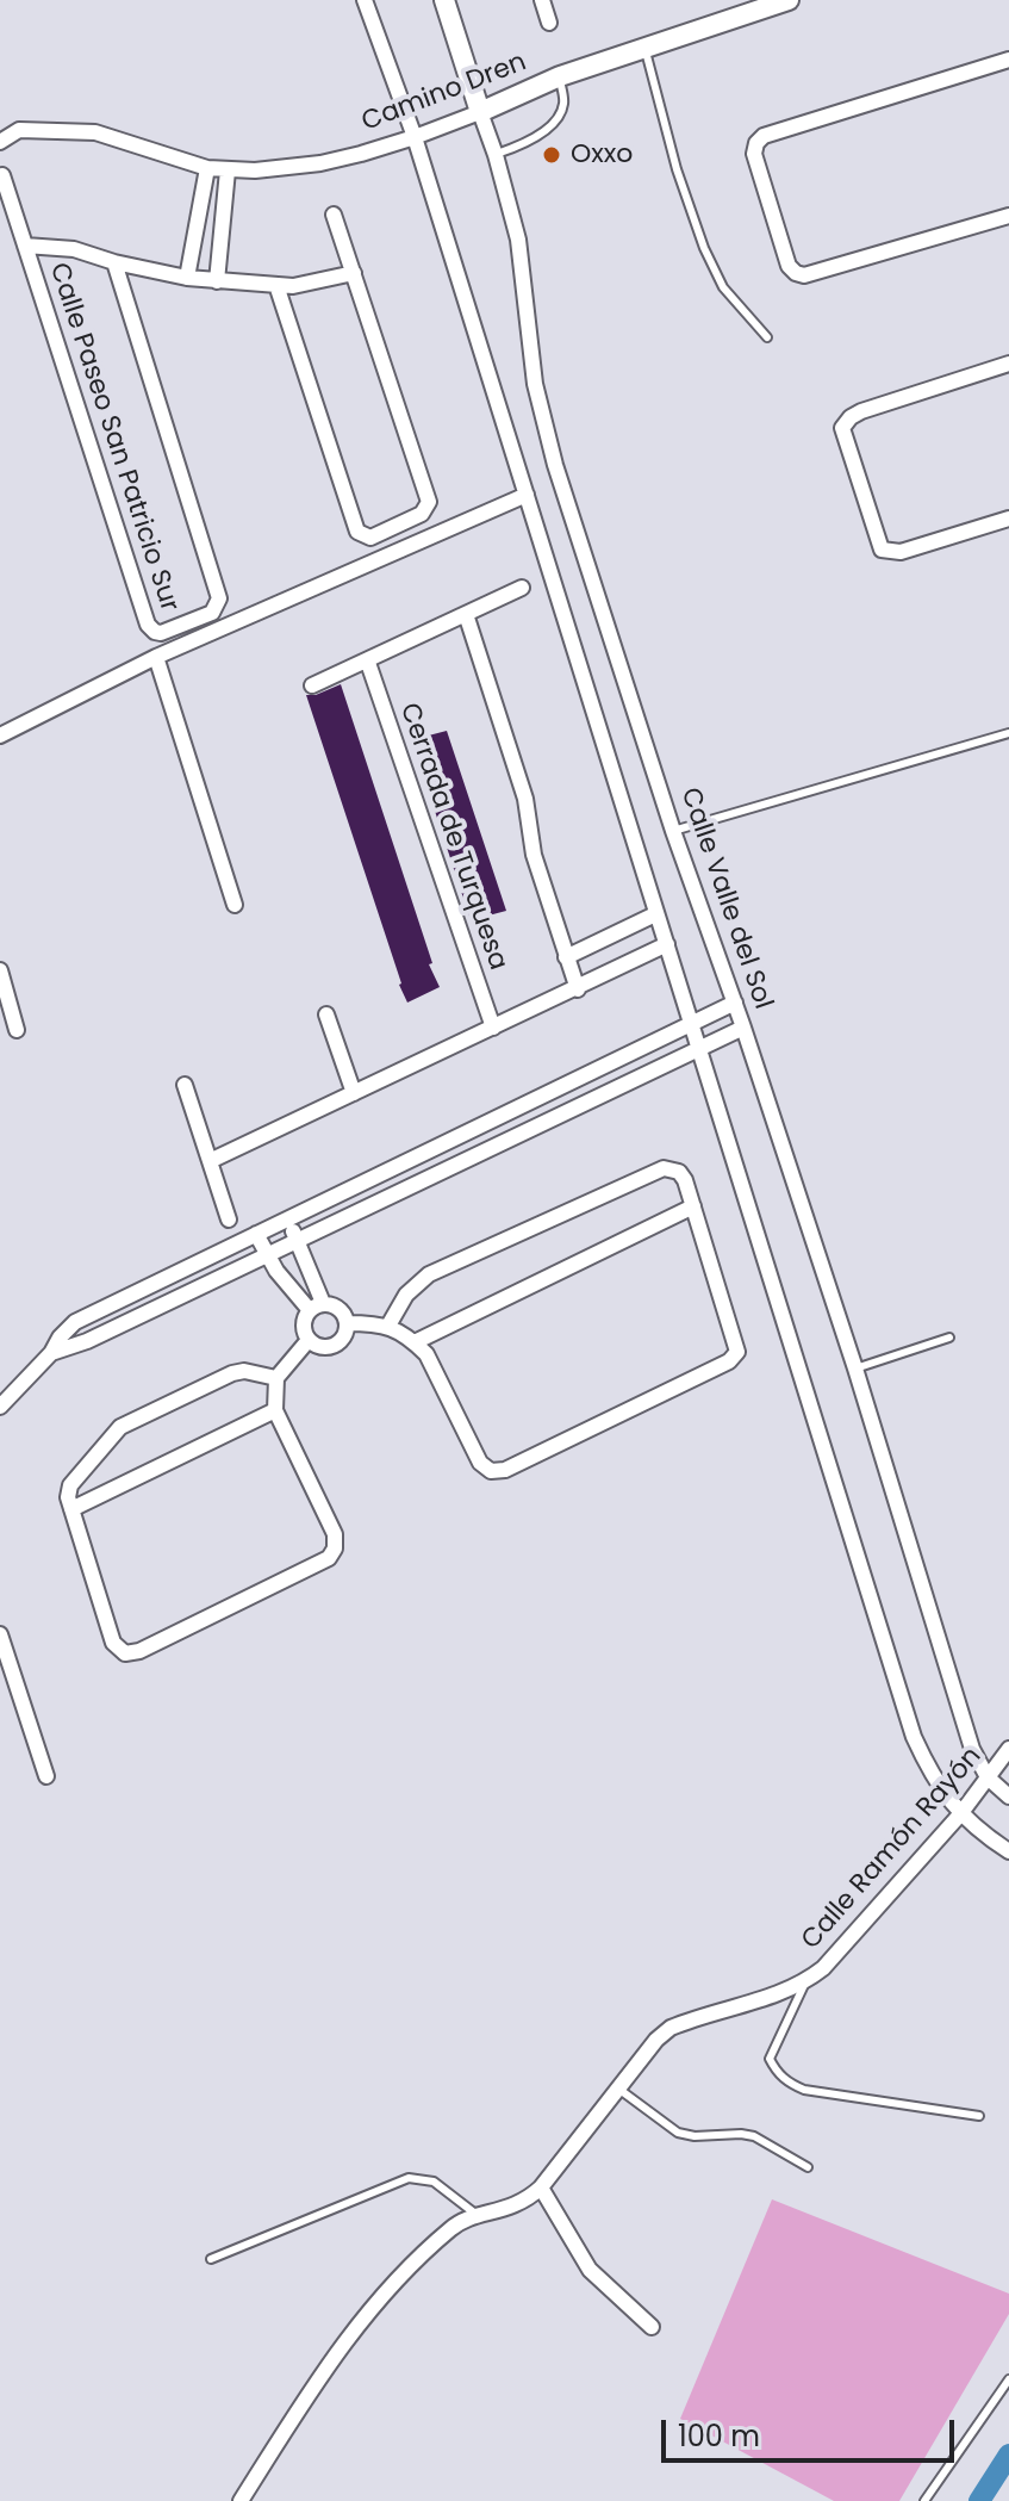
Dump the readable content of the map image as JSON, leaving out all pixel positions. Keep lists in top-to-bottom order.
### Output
{
  "streets": {
    "street": [
      "Camino Dren",
      "Calle Paseo San Patricio Sur",
      "Cerrada de Turquesa",
      "Calle Valle del Sol",
      "Calle Ramón Rayón"
    ]
  },
  "crossings": [
    ["Camino Dren", "Calle Valle del Sol"],
    ["Calle Valle del Sol", "Calle Ramón Rayón"]
  ],
  "places": ["Oxxo"],
  "scale_bar": "100 m"
}
